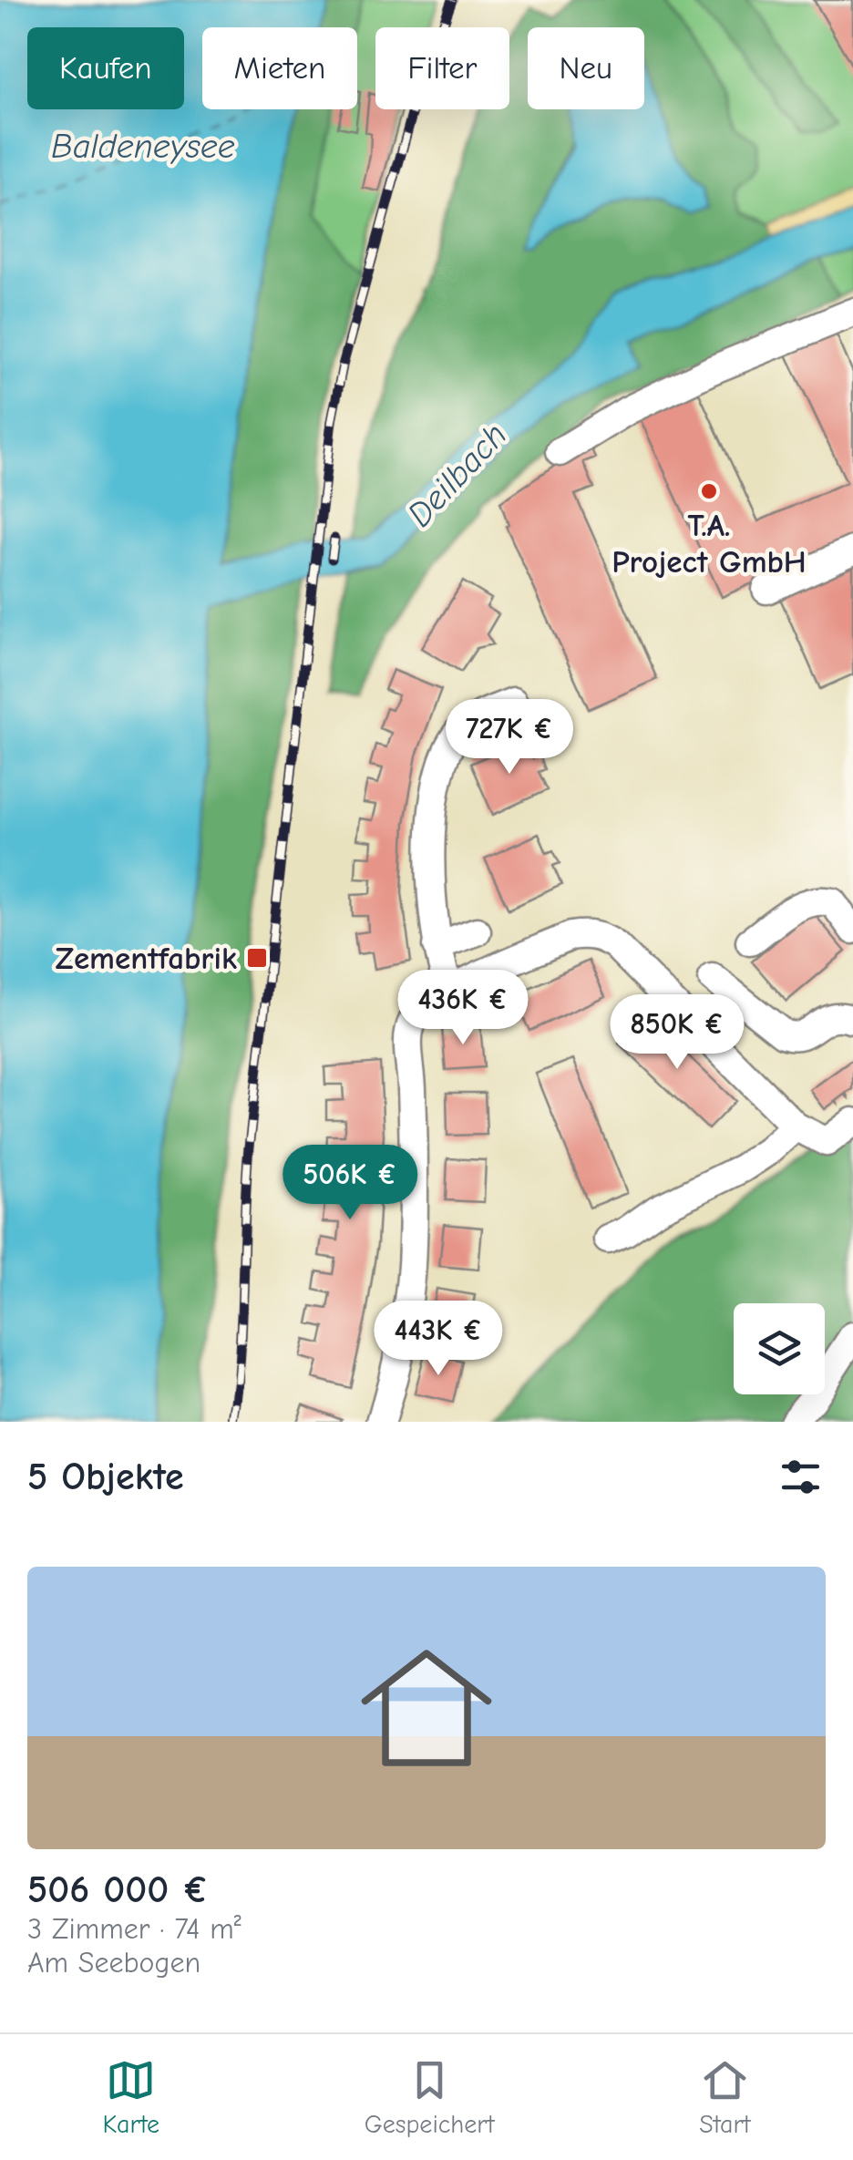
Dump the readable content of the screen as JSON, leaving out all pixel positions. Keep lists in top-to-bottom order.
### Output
{
  "water": ["Baldeneysee", "Deilbach"],
  "places": {
    "other": ["T.A. Project GmbH"],
    "transit": ["Zementfabrik"]
  },
  "page": {
    "chip": [
      "Kaufen",
      "Mieten",
      "Filter",
      "Neu"
    ],
    "price": [
      "727K €",
      "436K €",
      "850K €",
      "506K €",
      "443K €"
    ],
    "heading": "5 Objekte",
    "list": [
      {
        "name": "506 000 €",
        "note": "3 Zimmer · 74 m² · Am Seebogen"
      }
    ],
    "tabs": ["Karte", "Gespeichert", "Start"]
  }
}
